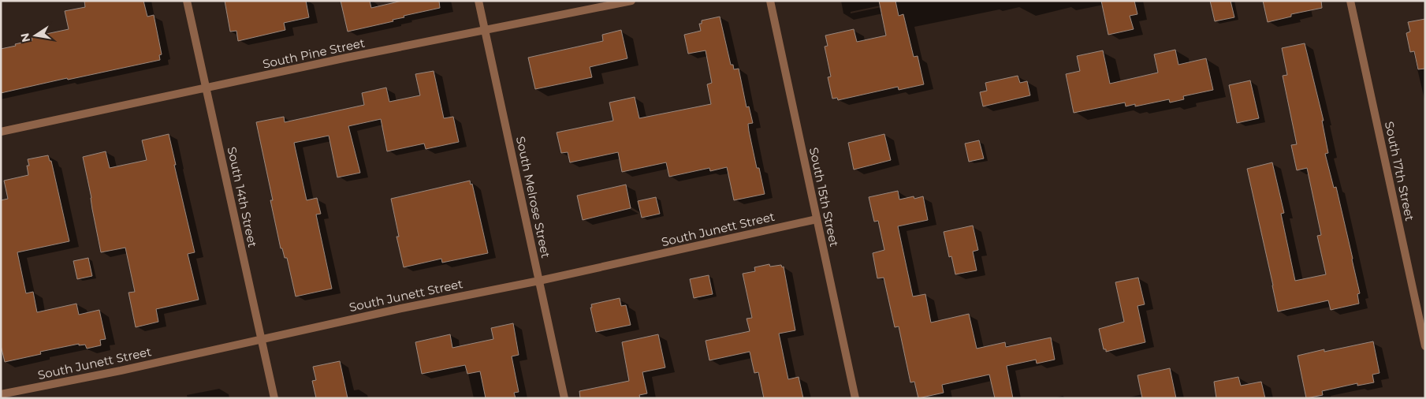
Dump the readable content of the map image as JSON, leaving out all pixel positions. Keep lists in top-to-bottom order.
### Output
{
  "streets": {
    "street": [
      "South Pine Street",
      "South 17th Street",
      "South 14th Street",
      "South Melrose Street",
      "South 15th Street",
      "South Junett Street"
    ]
  },
  "crossings": [
    ["South Pine Street", "South 14th Street"],
    ["South Pine Street", "South Melrose Street"],
    ["South 14th Street", "South Junett Street"],
    ["South Melrose Street", "South Junett Street"],
    ["South 15th Street", "South Junett Street"]
  ],
  "north": "left"
}
